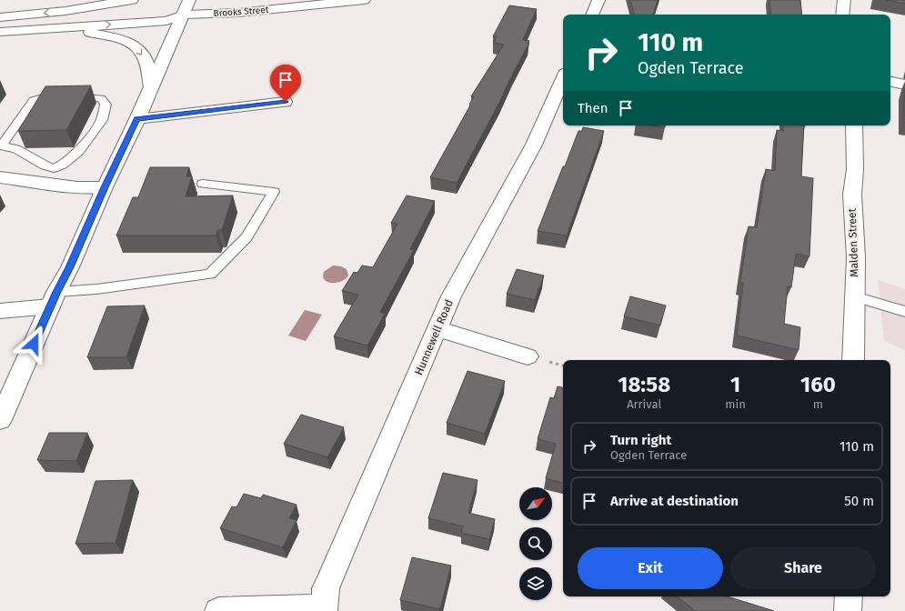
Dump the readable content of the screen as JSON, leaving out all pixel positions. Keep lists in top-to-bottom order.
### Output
{
  "streets": {
    "main road": ["Brooks Street", "Malden Street", "Hunnewell Road"]
  },
  "north": "top right",
  "page": {
    "turn": ["110 m", "Ogden Terrace"],
    "then": "Then",
    "eta": [
      "18:58",
      "Arrival",
      "1",
      "min",
      "160",
      "m"
    ],
    "list": [
      {
        "name": "Turn right",
        "note": "Ogden Terrace",
        "value": "110 m"
      },
      {
        "name": "Arrive at destination",
        "value": "50 m"
      }
    ],
    "buttons": ["Exit", "Share"]
  }
}
